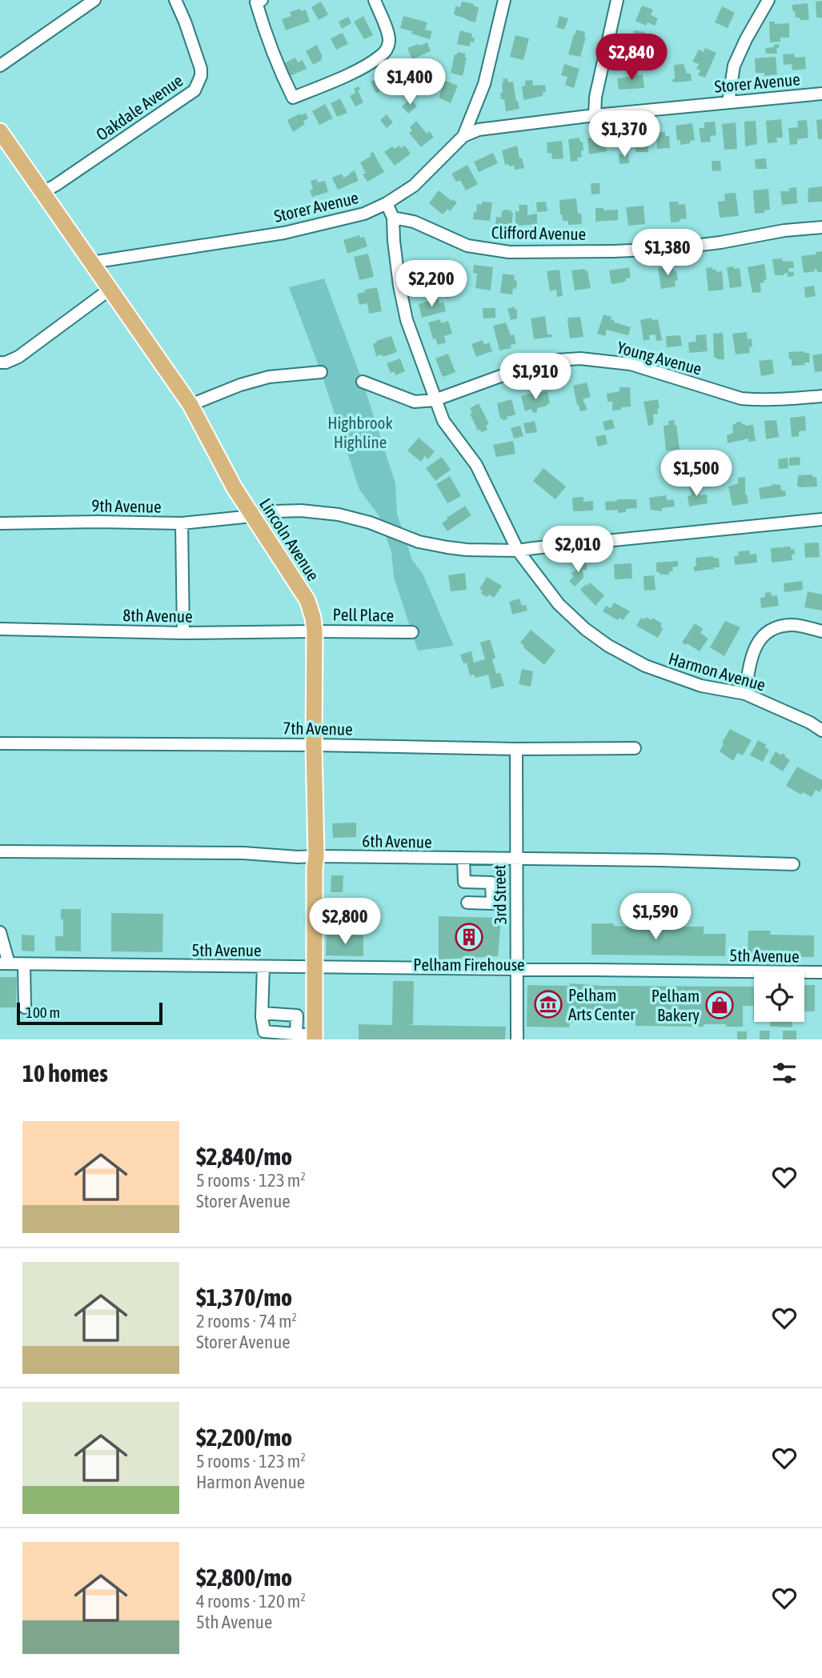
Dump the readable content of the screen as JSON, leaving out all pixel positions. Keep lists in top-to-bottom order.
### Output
{
  "streets": {
    "main road": ["Lincoln Avenue"],
    "street": [
      "Storer Avenue",
      "Oakdale Avenue",
      "Clifford Avenue",
      "Young Avenue",
      "9th Avenue",
      "Pell Place",
      "8th Avenue",
      "Harmon Avenue",
      "7th Avenue",
      "6th Avenue",
      "3rd Street",
      "5th Avenue"
    ]
  },
  "crossings": [
    ["Storer Avenue", "Lincoln Avenue"],
    ["Storer Avenue", "Harmon Avenue"],
    ["Oakdale Avenue", "Lincoln Avenue"],
    ["Clifford Avenue", "Harmon Avenue"],
    ["Young Avenue", "Harmon Avenue"],
    ["9th Avenue", "Lincoln Avenue"],
    ["9th Avenue", "Harmon Avenue"],
    ["Lincoln Avenue", "Pell Place"],
    ["Lincoln Avenue", "8th Avenue"],
    ["Lincoln Avenue", "7th Avenue"],
    ["Lincoln Avenue", "6th Avenue"],
    ["Lincoln Avenue", "5th Avenue"],
    ["Pell Place", "8th Avenue"],
    ["7th Avenue", "3rd Street"],
    ["6th Avenue", "3rd Street"],
    ["3rd Street", "5th Avenue"]
  ],
  "parks": ["Highbrook Highline"],
  "places": {
    "building": ["Pelham Firehouse"],
    "museum": ["Pelham Arts Center"],
    "shop": ["Pelham Bakery"]
  },
  "scale_bar": "100 m",
  "page": {
    "price": [
      "$2,840",
      "$1,400",
      "$1,370",
      "$1,380",
      "$2,200",
      "$1,910",
      "$1,500",
      "$2,010",
      "$1,590",
      "$2,800"
    ],
    "scale": "100 m",
    "heading": "10 homes",
    "list": [
      {
        "name": "$2,840/mo",
        "note": "5 rooms · 123 m² · Storer Avenue"
      },
      {
        "name": "$1,370/mo",
        "note": "2 rooms · 74 m² · Storer Avenue"
      },
      {
        "name": "$2,200/mo",
        "note": "5 rooms · 123 m² · Harmon Avenue"
      },
      {
        "name": "$2,800/mo",
        "note": "4 rooms · 120 m² · 5th Avenue"
      }
    ]
  }
}
